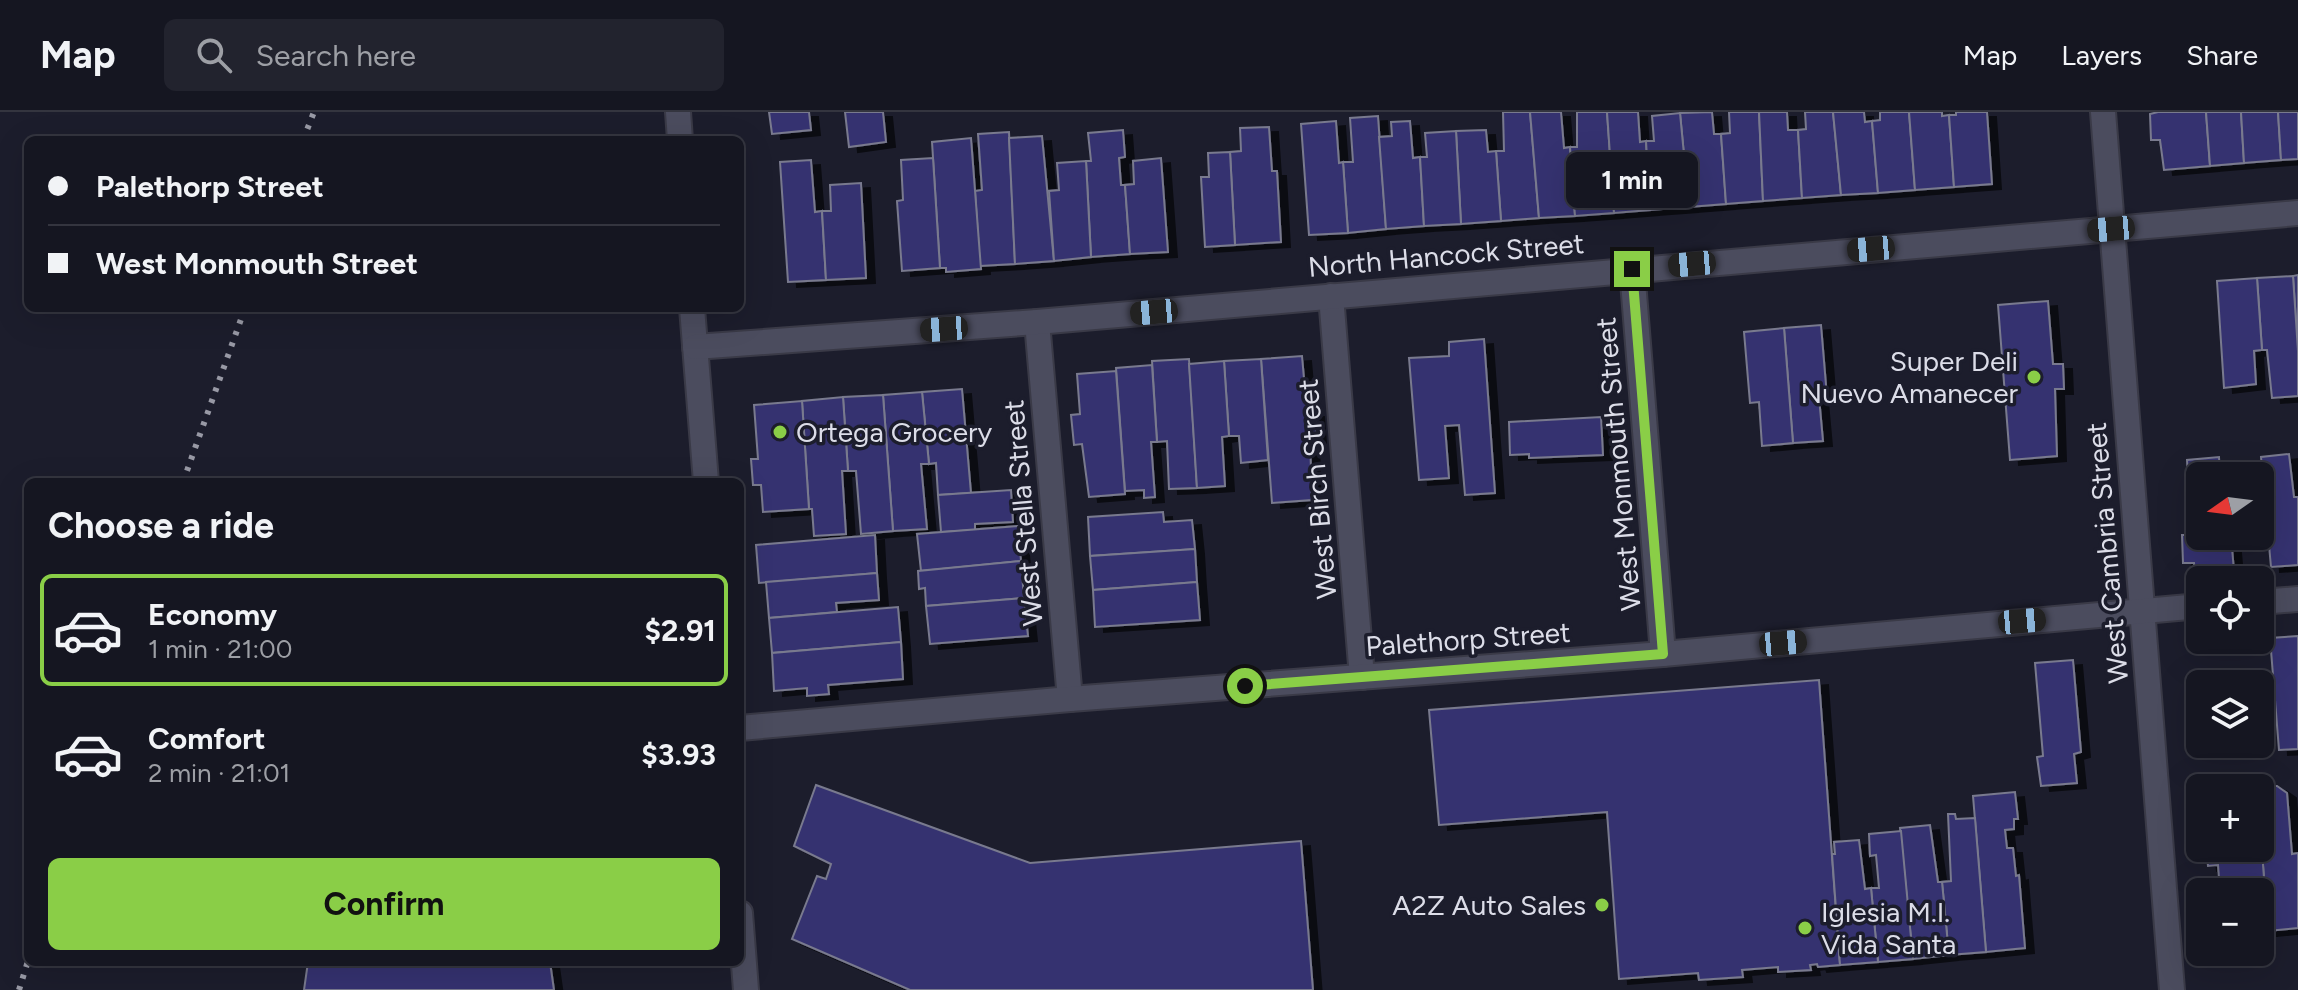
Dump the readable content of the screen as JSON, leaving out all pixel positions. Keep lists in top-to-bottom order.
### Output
{
  "streets": {
    "street": [
      "North Hancock Street",
      "West Monmouth Street",
      "West Birch Street",
      "West Stella Street",
      "West Cambria Street",
      "Palethorp Street"
    ]
  },
  "crossings": [
    ["North Hancock Street", "West Monmouth Street"],
    ["North Hancock Street", "West Birch Street"],
    ["North Hancock Street", "West Stella Street"],
    ["North Hancock Street", "West Cambria Street"],
    ["West Monmouth Street", "Palethorp Street"],
    ["West Birch Street", "Palethorp Street"],
    ["West Stella Street", "Palethorp Street"],
    ["West Cambria Street", "Palethorp Street"]
  ],
  "places": [
    "Super Deli Nuevo Amanecer",
    "Ortega Grocery",
    "A2Z Auto Sales",
    "Iglesia M.I. Vida Santa"
  ],
  "north": "left",
  "page": {
    "header": "Map",
    "search": "Search here",
    "nav": ["Map", "Layers", "Share"],
    "banner": ["Palethorp Street", "West Monmouth Street"],
    "bubble": "1 min",
    "map_buttons": ["+", "−"],
    "heading": "Choose a ride",
    "list": [
      {
        "name": "Economy",
        "note": "1 min · 21:00",
        "value": "$2.91"
      },
      {
        "name": "Comfort",
        "note": "2 min · 21:01",
        "value": "$3.93"
      }
    ],
    "buttons": "Confirm"
  }
}
